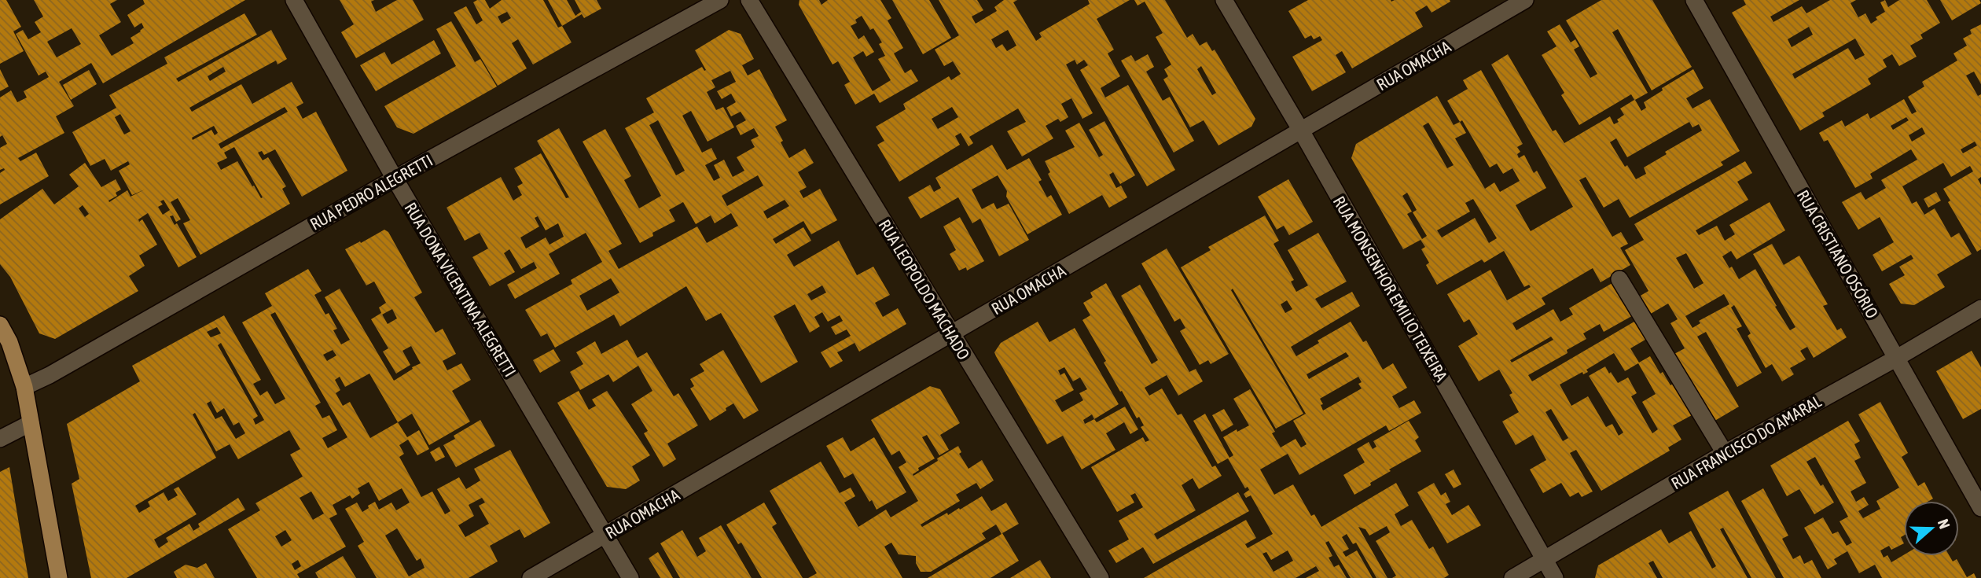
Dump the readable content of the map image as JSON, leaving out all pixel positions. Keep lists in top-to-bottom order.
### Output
{
  "streets": {
    "street": [
      "RUA OMACHA",
      "RUA PEDRO ALEGRETTI",
      "RUA CRISTIANO OSÓRIO",
      "RUA MONSENHOR EMILIO TEIXEIRA",
      "RUA DONA VICENTINA ALEGRETTI",
      "RUA LEOPOLDO MACHADO",
      "RUA FRANCISCO DO AMARAL"
    ]
  },
  "crossings": [
    ["RUA OMACHA", "RUA MONSENHOR EMILIO TEIXEIRA"],
    ["RUA OMACHA", "RUA DONA VICENTINA ALEGRETTI"],
    ["RUA OMACHA", "RUA LEOPOLDO MACHADO"],
    ["RUA PEDRO ALEGRETTI", "RUA DONA VICENTINA ALEGRETTI"],
    ["RUA CRISTIANO OSÓRIO", "RUA FRANCISCO DO AMARAL"],
    ["RUA MONSENHOR EMILIO TEIXEIRA", "RUA FRANCISCO DO AMARAL"]
  ],
  "north": "right"
}
